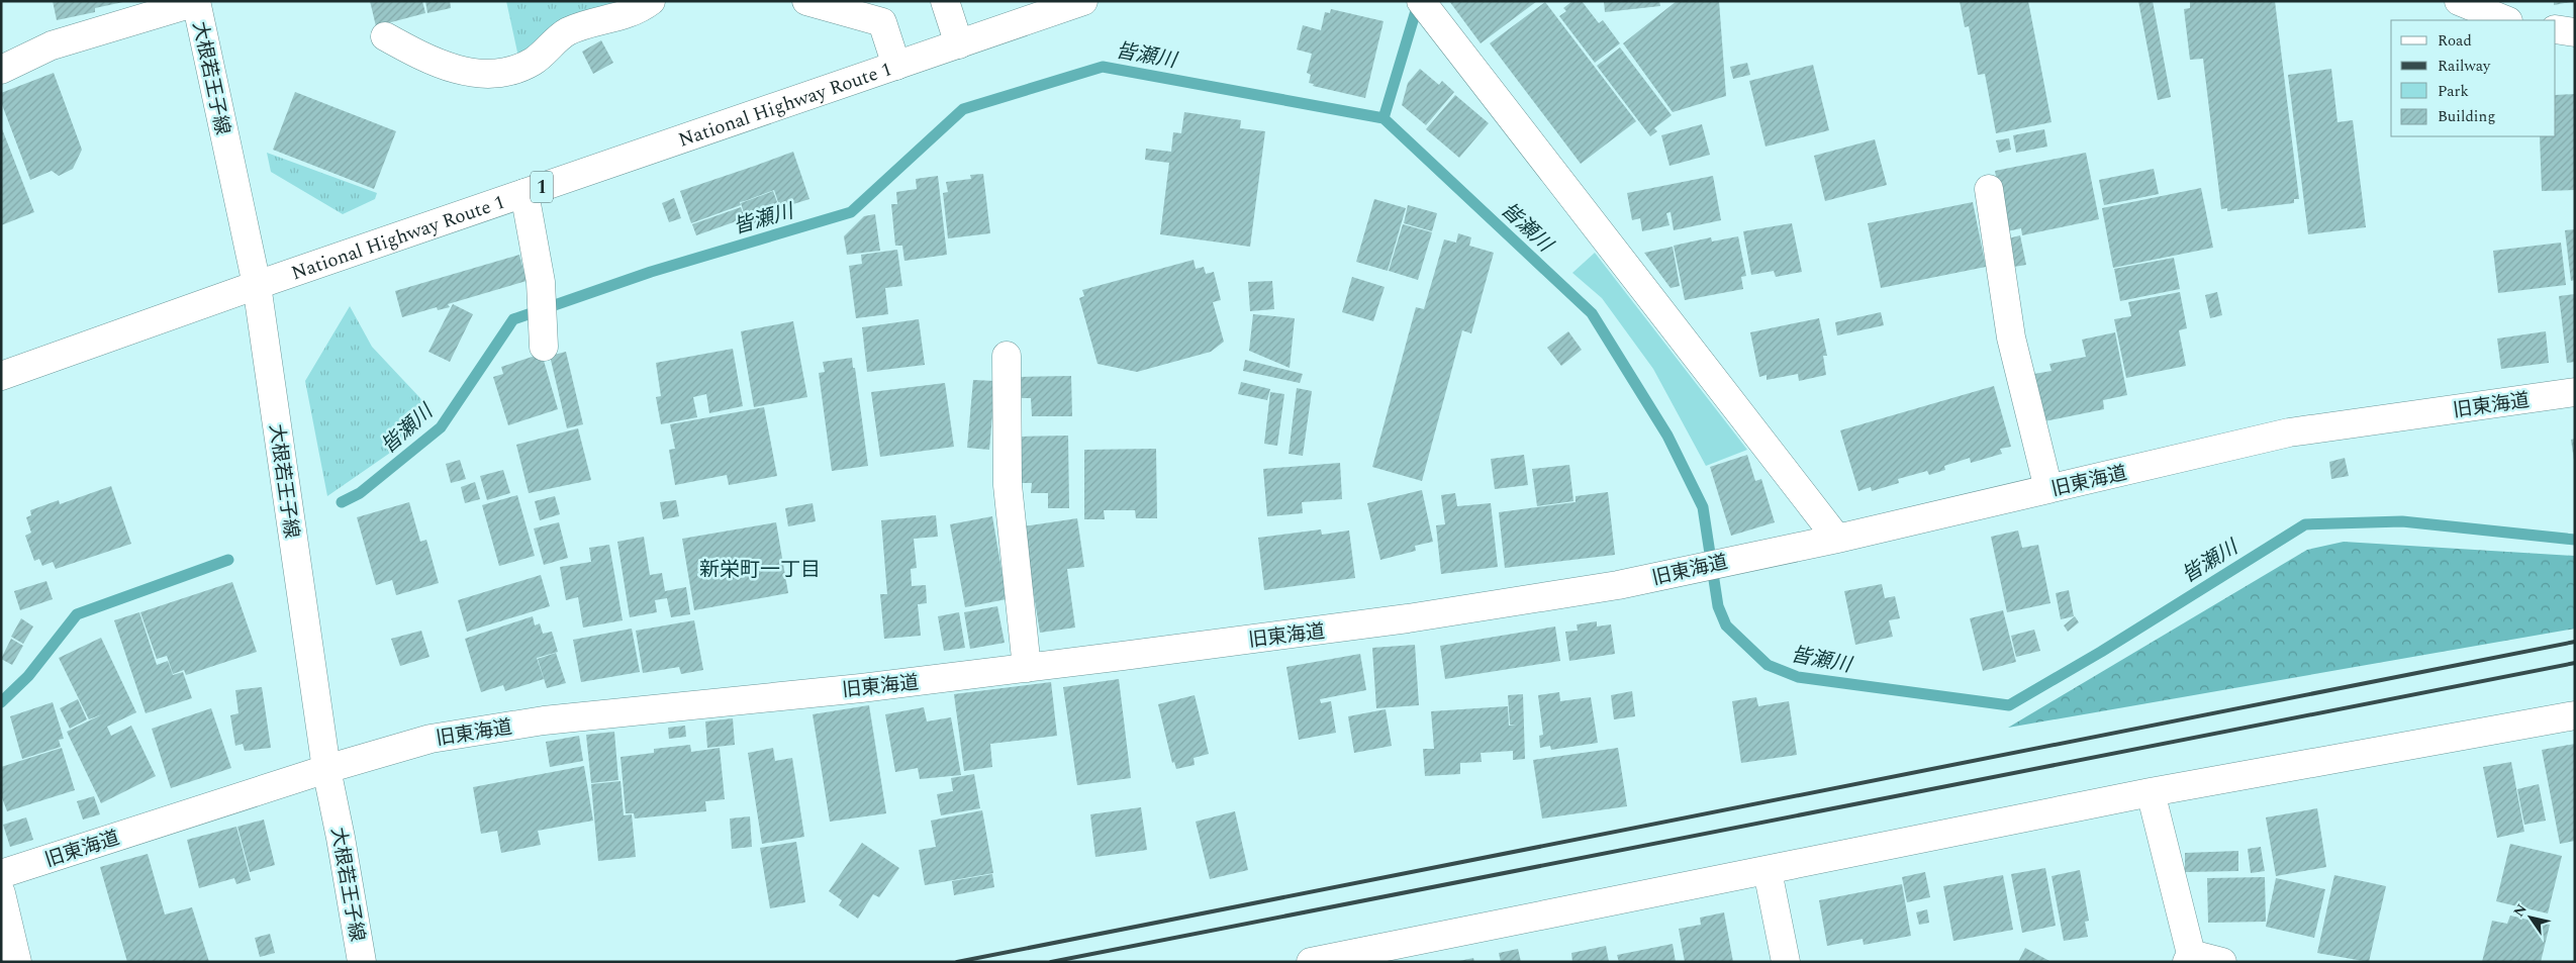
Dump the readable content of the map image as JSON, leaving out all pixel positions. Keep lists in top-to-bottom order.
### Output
{
  "streets": {
    "main road": [
      "大根若王子線",
      "National Highway Route 1",
      "1",
      "旧東海道"
    ]
  },
  "crossings": [
    ["大根若王子線", "National Highway Route 1"],
    ["大根若王子線", "旧東海道"]
  ],
  "districts": ["新栄町一丁目"],
  "water": ["皆瀬川"],
  "legend": [
    "Road",
    "Railway",
    "Park",
    "Building"
  ],
  "north": "top left"
}
